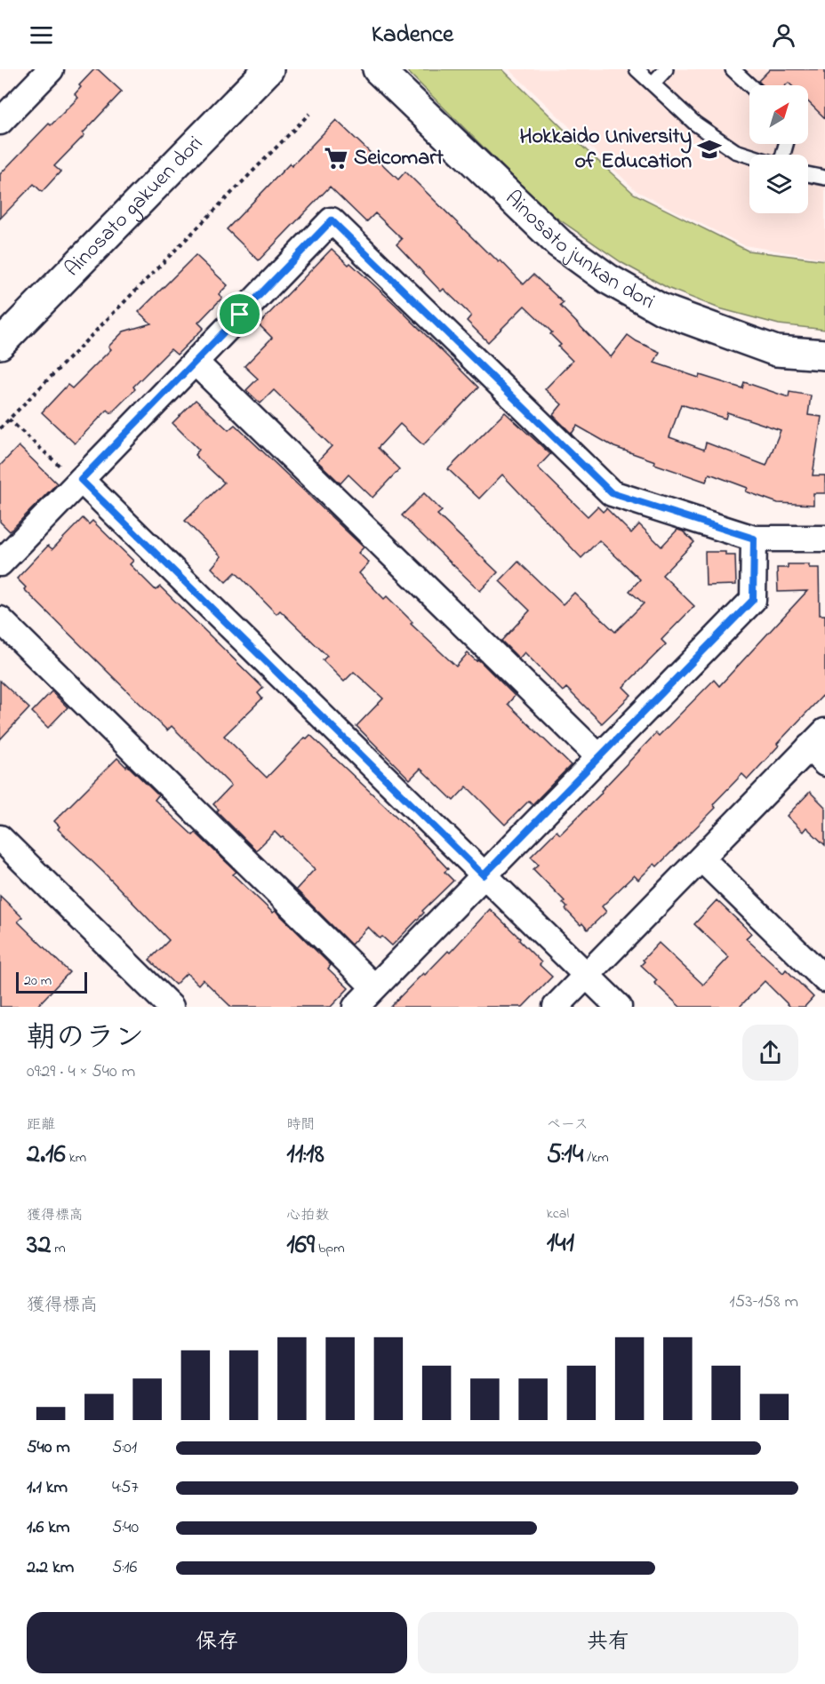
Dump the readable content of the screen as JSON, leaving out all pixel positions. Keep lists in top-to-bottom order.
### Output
{
  "streets": {
    "street": ["Ainosato gakuen dori", "Ainosato junkan dori"]
  },
  "places": {
    "school or university": ["Hokkaido University of Education"],
    "supermarket": ["Seicomart"]
  },
  "scale_bar": "20 m",
  "north": "top right",
  "page": {
    "header": "Kadence",
    "scale": "20 m",
    "heading": ["朝のラン", "09:29 · 4 × 540 m"],
    "stats": [
      ["距離", "2.16 km"],
      ["時間", "11:18"],
      ["ペース", "5:14 /km"],
      ["獲得標高", "32 m"],
      ["心拍数", "169 bpm"],
      ["kcal", "141"]
    ],
    "chart": ["獲得標高", "153–158 m"],
    "list": [
      {
        "name": "540 m",
        "note": "5:01"
      },
      {
        "name": "1.1 km",
        "note": "4:57"
      },
      {
        "name": "1.6 km",
        "note": "5:40"
      },
      {
        "name": "2.2 km",
        "note": "5:16"
      }
    ],
    "buttons": ["保存", "共有"]
  }
}
